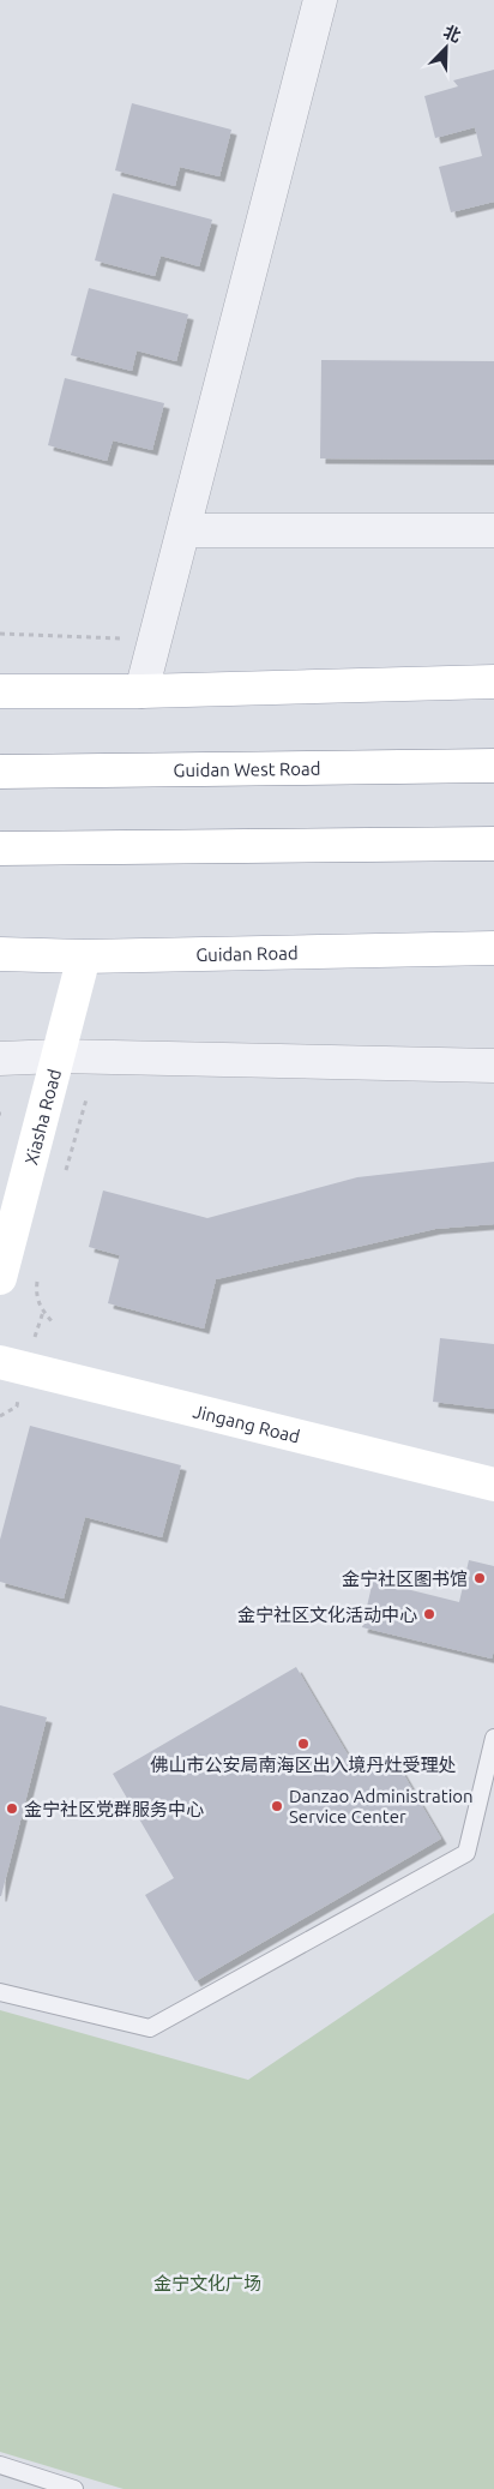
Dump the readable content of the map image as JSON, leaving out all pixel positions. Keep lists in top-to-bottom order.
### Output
{
  "streets": {
    "main road": [
      "Guidan West Road",
      "Guidan Road",
      "Xiasha Road",
      "Jingang Road"
    ]
  },
  "crossings": [
    ["Guidan Road", "Xiasha Road"]
  ],
  "parks": ["金宁文化广场"],
  "places": [
    "金宁社区图书馆",
    "金宁社区文化活动中心",
    "佛山市公安局南海区出入境丹灶受理处",
    "Danzao Administration Service Center",
    "金宁社区党群服务中心"
  ],
  "north": "top right"
}
